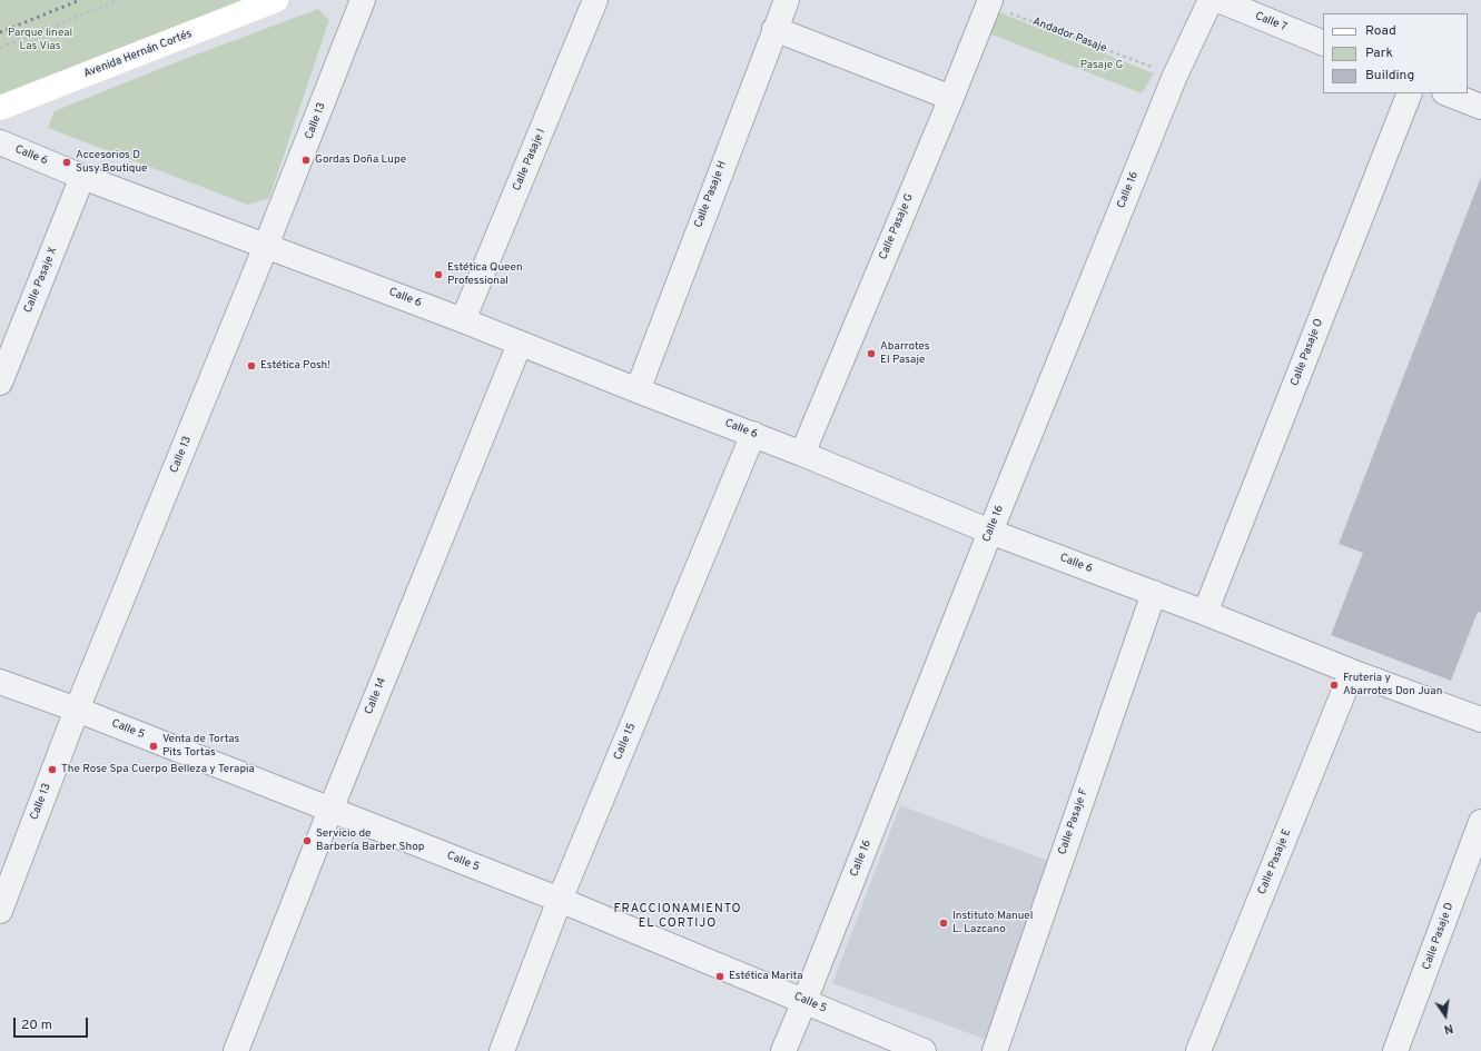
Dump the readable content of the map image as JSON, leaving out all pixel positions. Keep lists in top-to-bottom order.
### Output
{
  "streets": {
    "main road": ["Avenida Hernán Cortés"],
    "street": [
      "Calle 7",
      "Calle 13",
      "Calle 6",
      "Calle Pasaje I",
      "Calle 16",
      "Calle Pasaje H",
      "Calle Pasaje G",
      "Calle Pasaje X",
      "Calle Pasaje O",
      "Calle 14",
      "Calle 5",
      "Calle 15",
      "Calle Pasaje F",
      "Calle Pasaje E",
      "Calle Pasaje D"
    ],
    "path": ["Andador Pasaje"]
  },
  "crossings": [
    ["Andador Pasaje", "Calle 16"],
    ["Andador Pasaje", "Calle Pasaje G"],
    ["Calle 13", "Calle 6"],
    ["Calle 13", "Calle 5"],
    ["Calle 6", "Calle Pasaje I"],
    ["Calle 6", "Calle 16"],
    ["Calle 6", "Calle Pasaje H"],
    ["Calle 6", "Calle Pasaje G"],
    ["Calle 6", "Calle Pasaje X"],
    ["Calle 6", "Calle Pasaje O"],
    ["Calle 6", "Calle 14"],
    ["Calle 6", "Calle 15"],
    ["Calle 6", "Calle Pasaje F"],
    ["Calle 6", "Calle Pasaje E"],
    ["Calle 16", "Calle 5"],
    ["Calle 14", "Calle 5"],
    ["Calle 5", "Calle 15"]
  ],
  "districts": ["FRACCIONAMIENTO EL CORTIJO"],
  "parks": ["Parque lineal Las Vias", "Pasaje G"],
  "places": [
    "Gordas Doña Lupe",
    "Accesorios D Susy Boutique",
    "Estética Queen Professional",
    "Abarrotes El Pasaje",
    "Estética Posh!",
    "Fruteria y Abarrotes Don Juan",
    "Venta de Tortas Pits Tortas",
    "The Rose Spa Cuerpo Belleza y Terapia",
    "Servicio de Barbería Barber Shop",
    "Instituto Manuel L. Lazcano",
    "Estética Marita"
  ],
  "legend": ["Road", "Park", "Building"],
  "scale_bar": "20 m",
  "north": "bottom"
}
